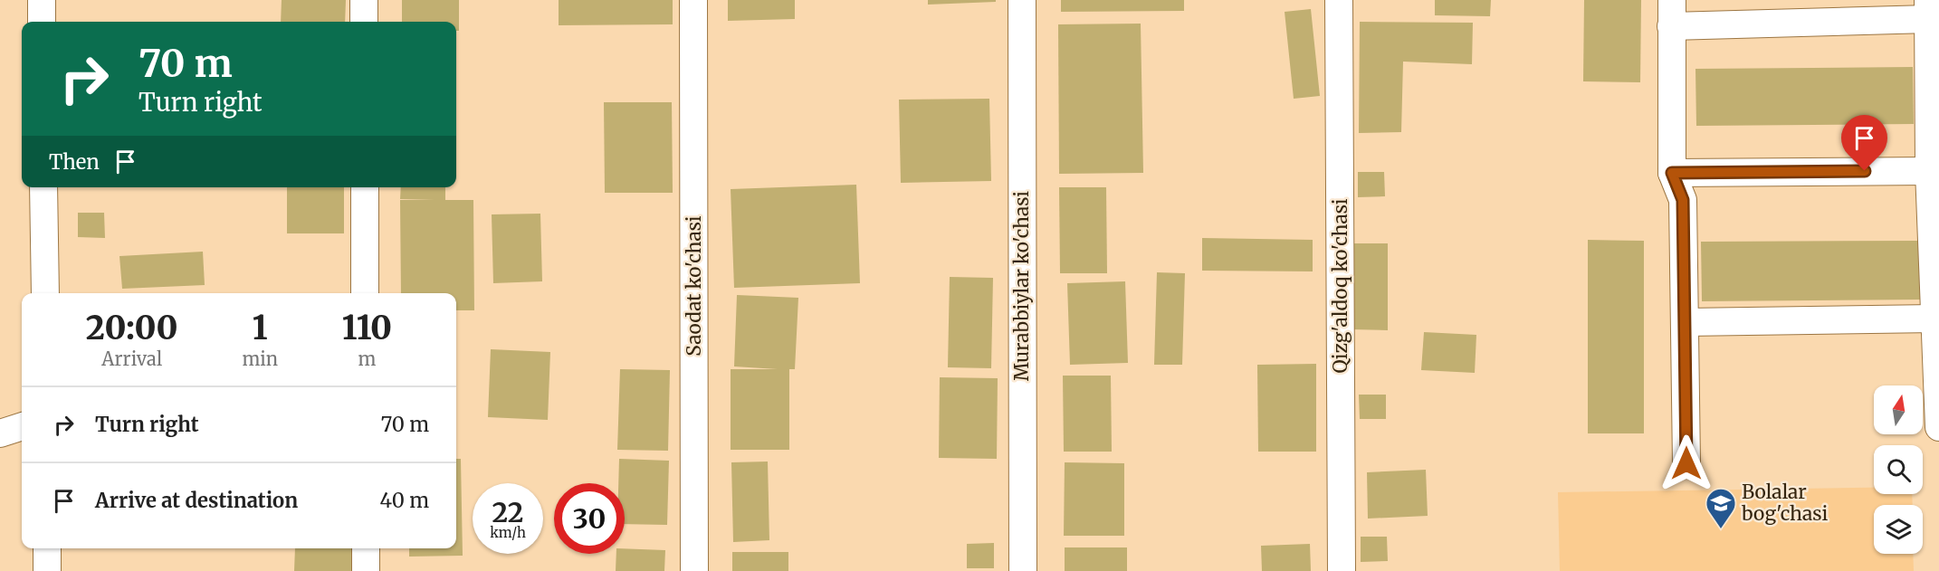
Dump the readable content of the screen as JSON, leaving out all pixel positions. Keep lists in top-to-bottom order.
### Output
{
  "streets": {
    "street": ["Saodat ko'chasi", "Murabbiylar ko'chasi", "Qizg'aldoq ko'chasi"]
  },
  "places": {
    "school or university": ["Bolalar bog'chasi"]
  },
  "north": "top",
  "page": {
    "turn": ["70 m", "Turn right"],
    "then": "Then",
    "eta": [
      "20:00",
      "Arrival",
      "1",
      "min",
      "110",
      "m"
    ],
    "list": [
      {
        "name": "Turn right",
        "value": "70 m"
      },
      {
        "name": "Arrive at destination",
        "value": "40 m"
      }
    ],
    "speed": "22 km/h",
    "limit": "30"
  }
}
